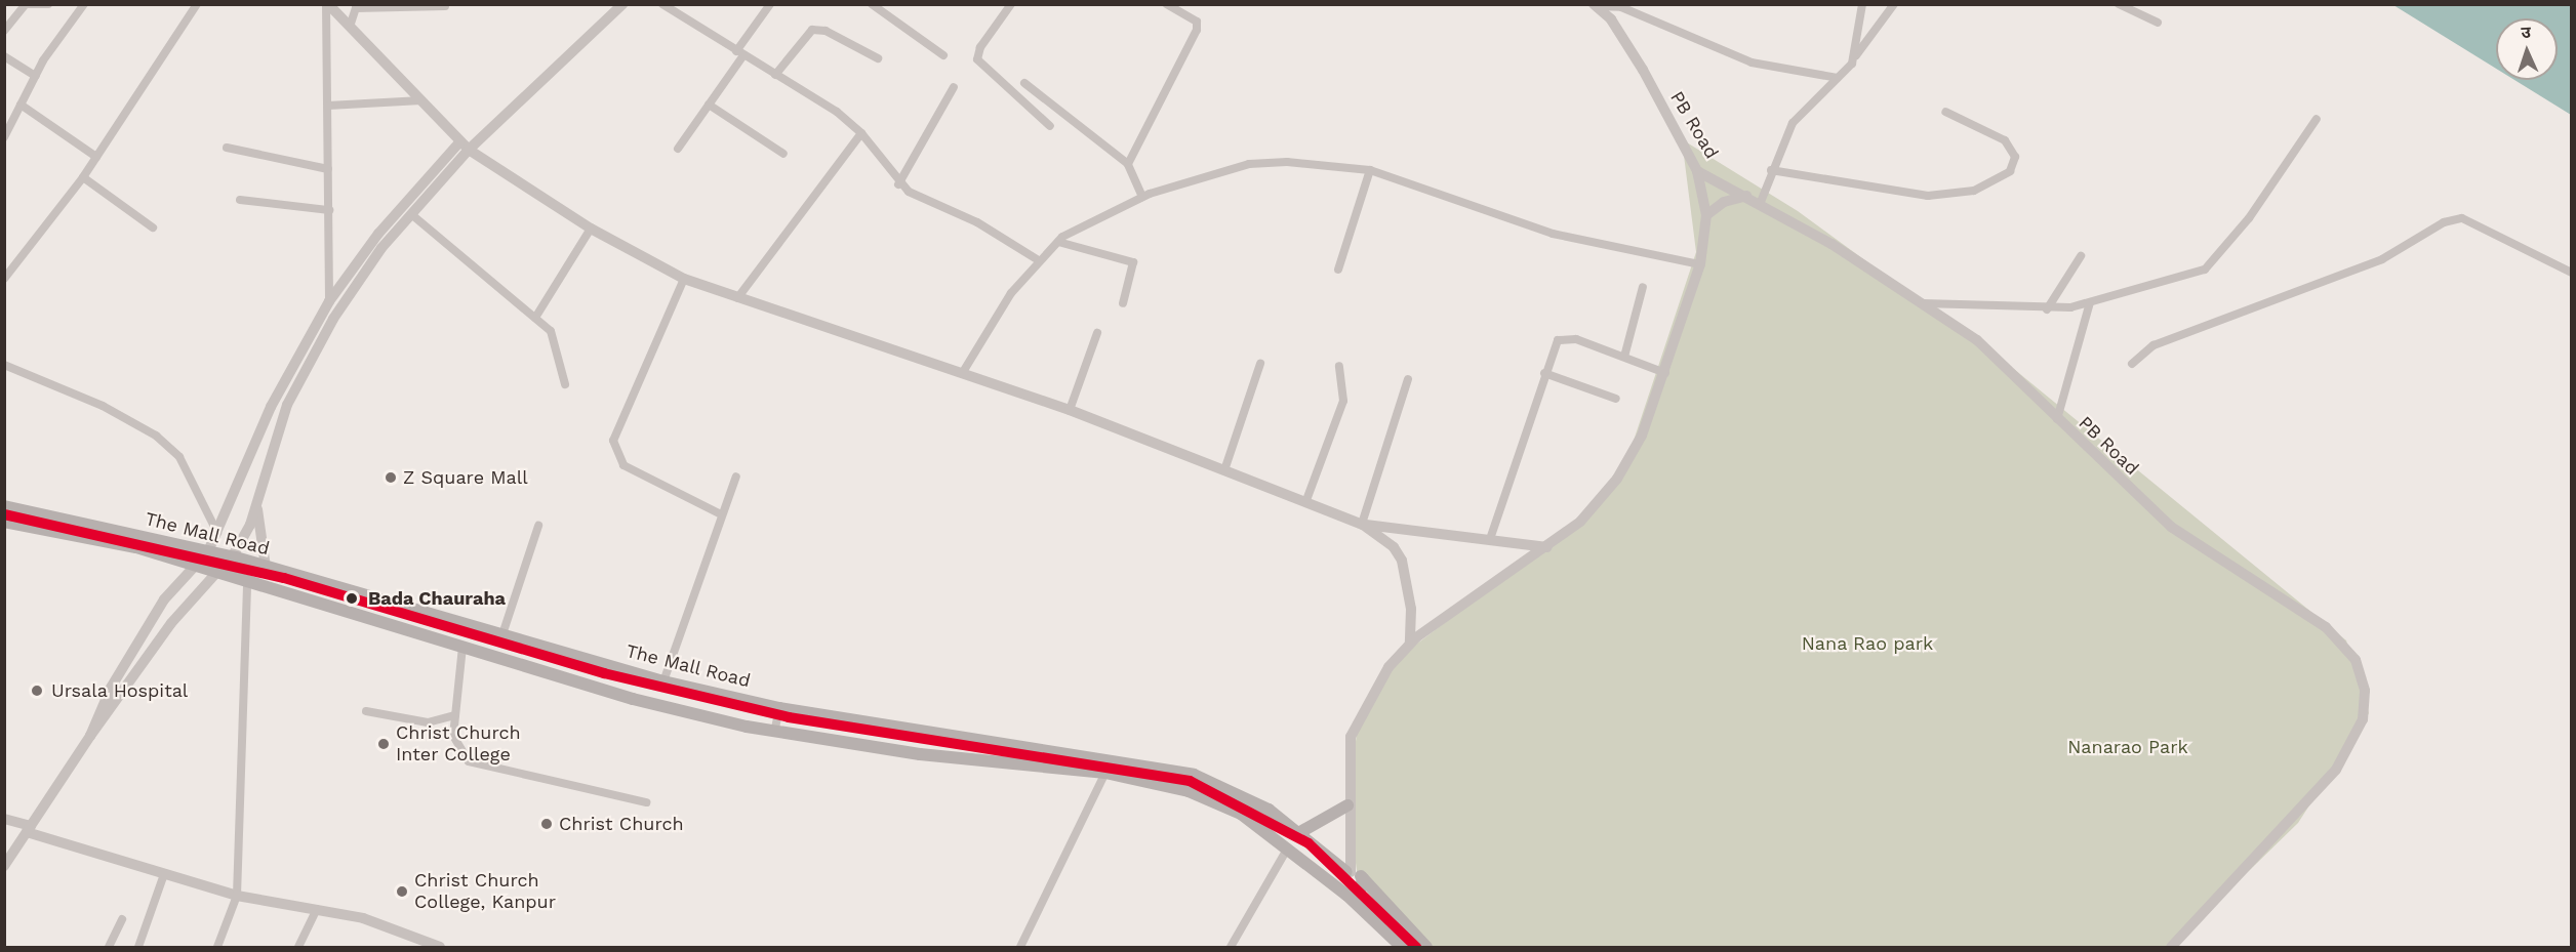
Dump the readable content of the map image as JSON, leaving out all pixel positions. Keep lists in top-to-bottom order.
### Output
{
  "streets": {
    "main road": ["The Mall Road"],
    "street": ["PB Road"]
  },
  "parks": ["Nana Rao park", "Nanarao Park"],
  "places": [
    "Z Square Mall",
    "Bada Chauraha",
    "Ursala Hospital",
    "Christ Church Inter College",
    "Christ Church",
    "Christ Church College, Kanpur"
  ],
  "north": "top"
}
